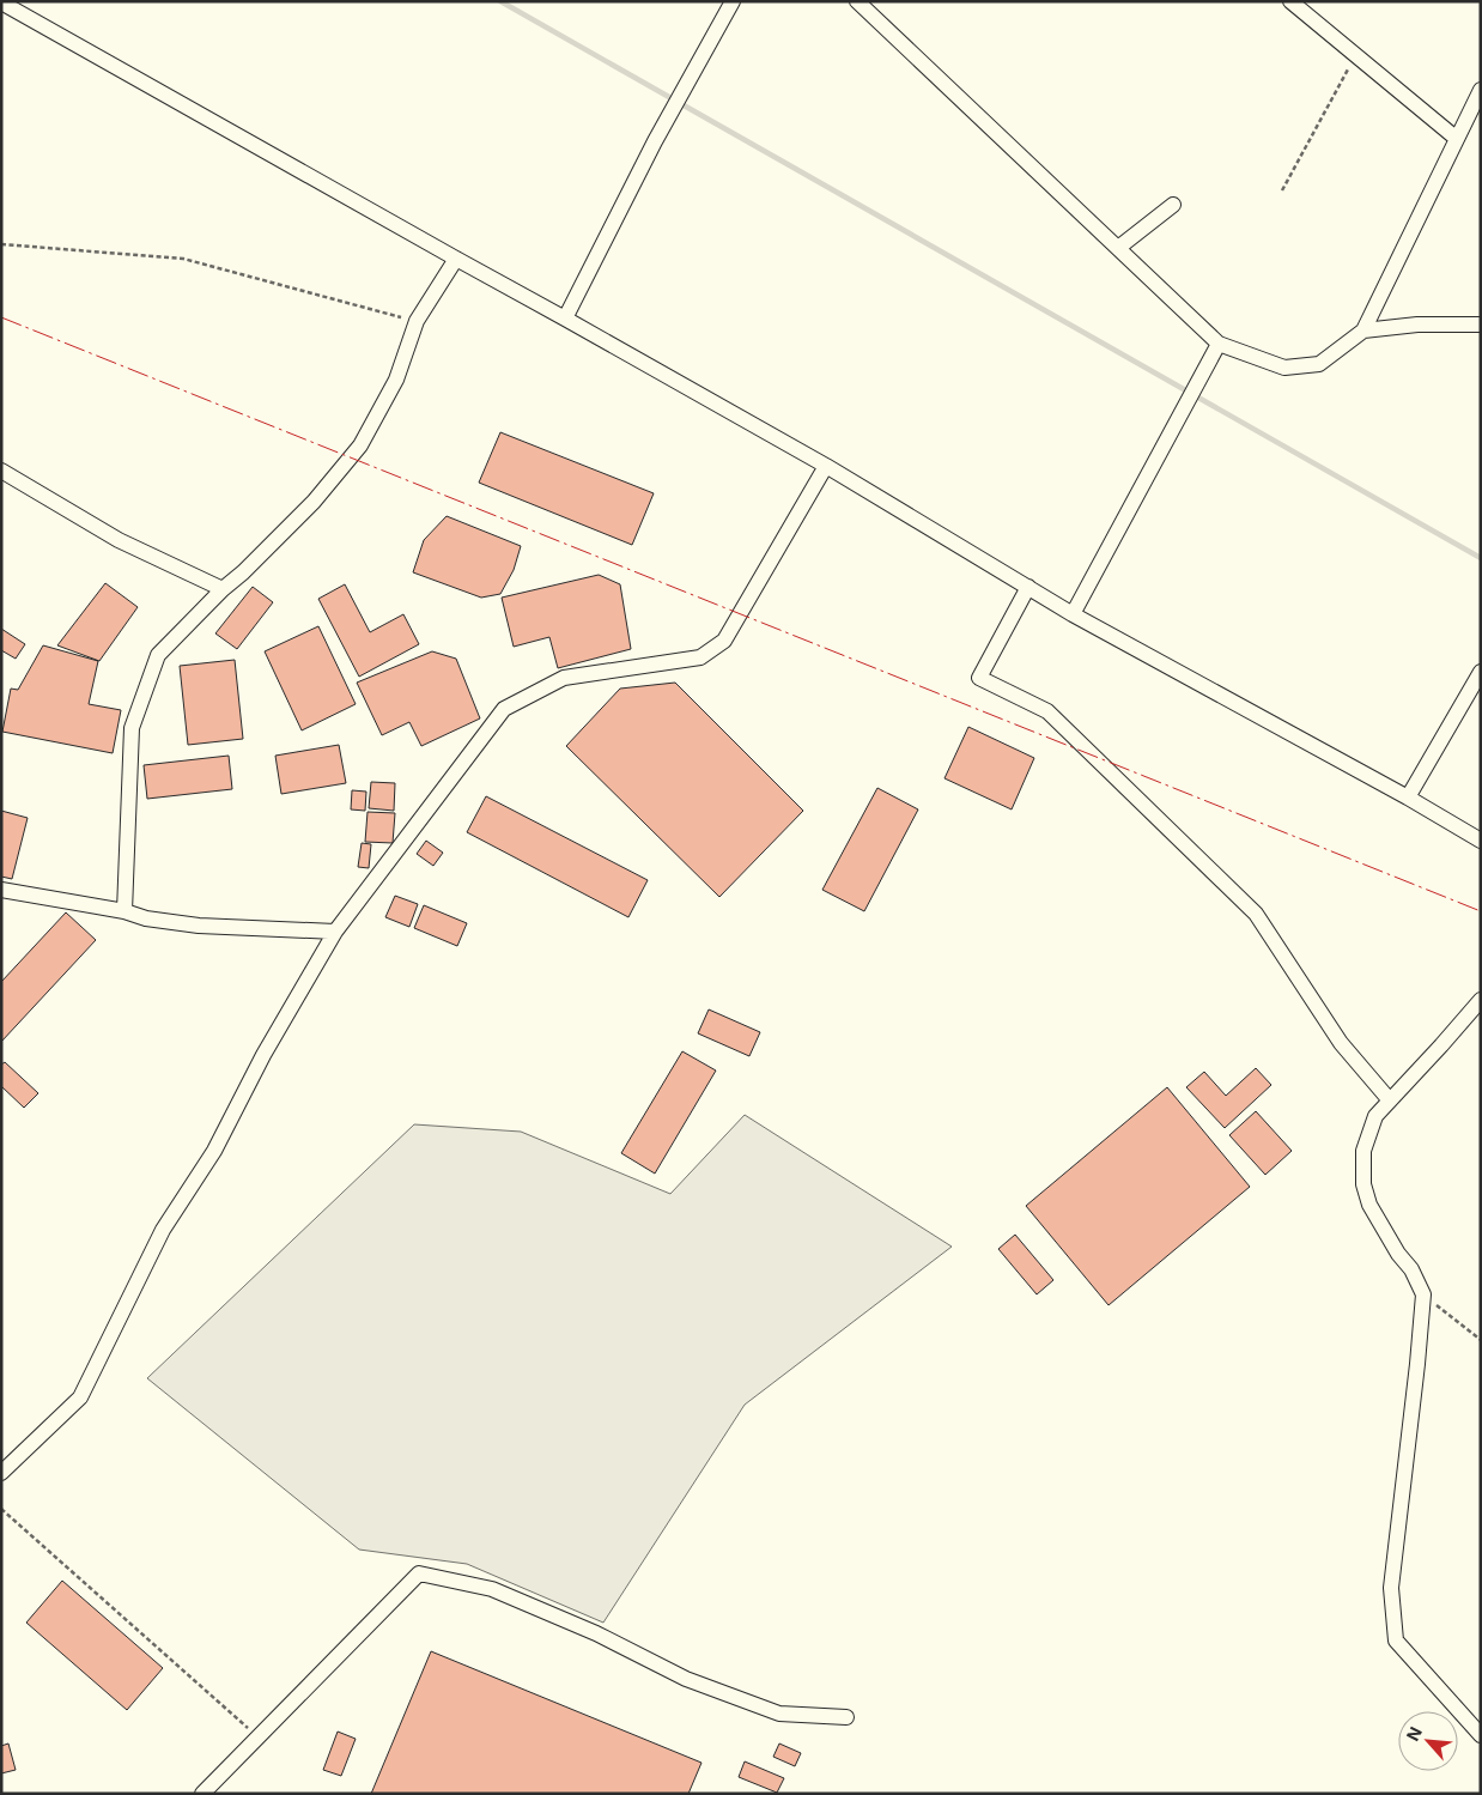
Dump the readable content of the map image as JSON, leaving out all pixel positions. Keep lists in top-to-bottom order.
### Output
{
  "north": "top left"
}
